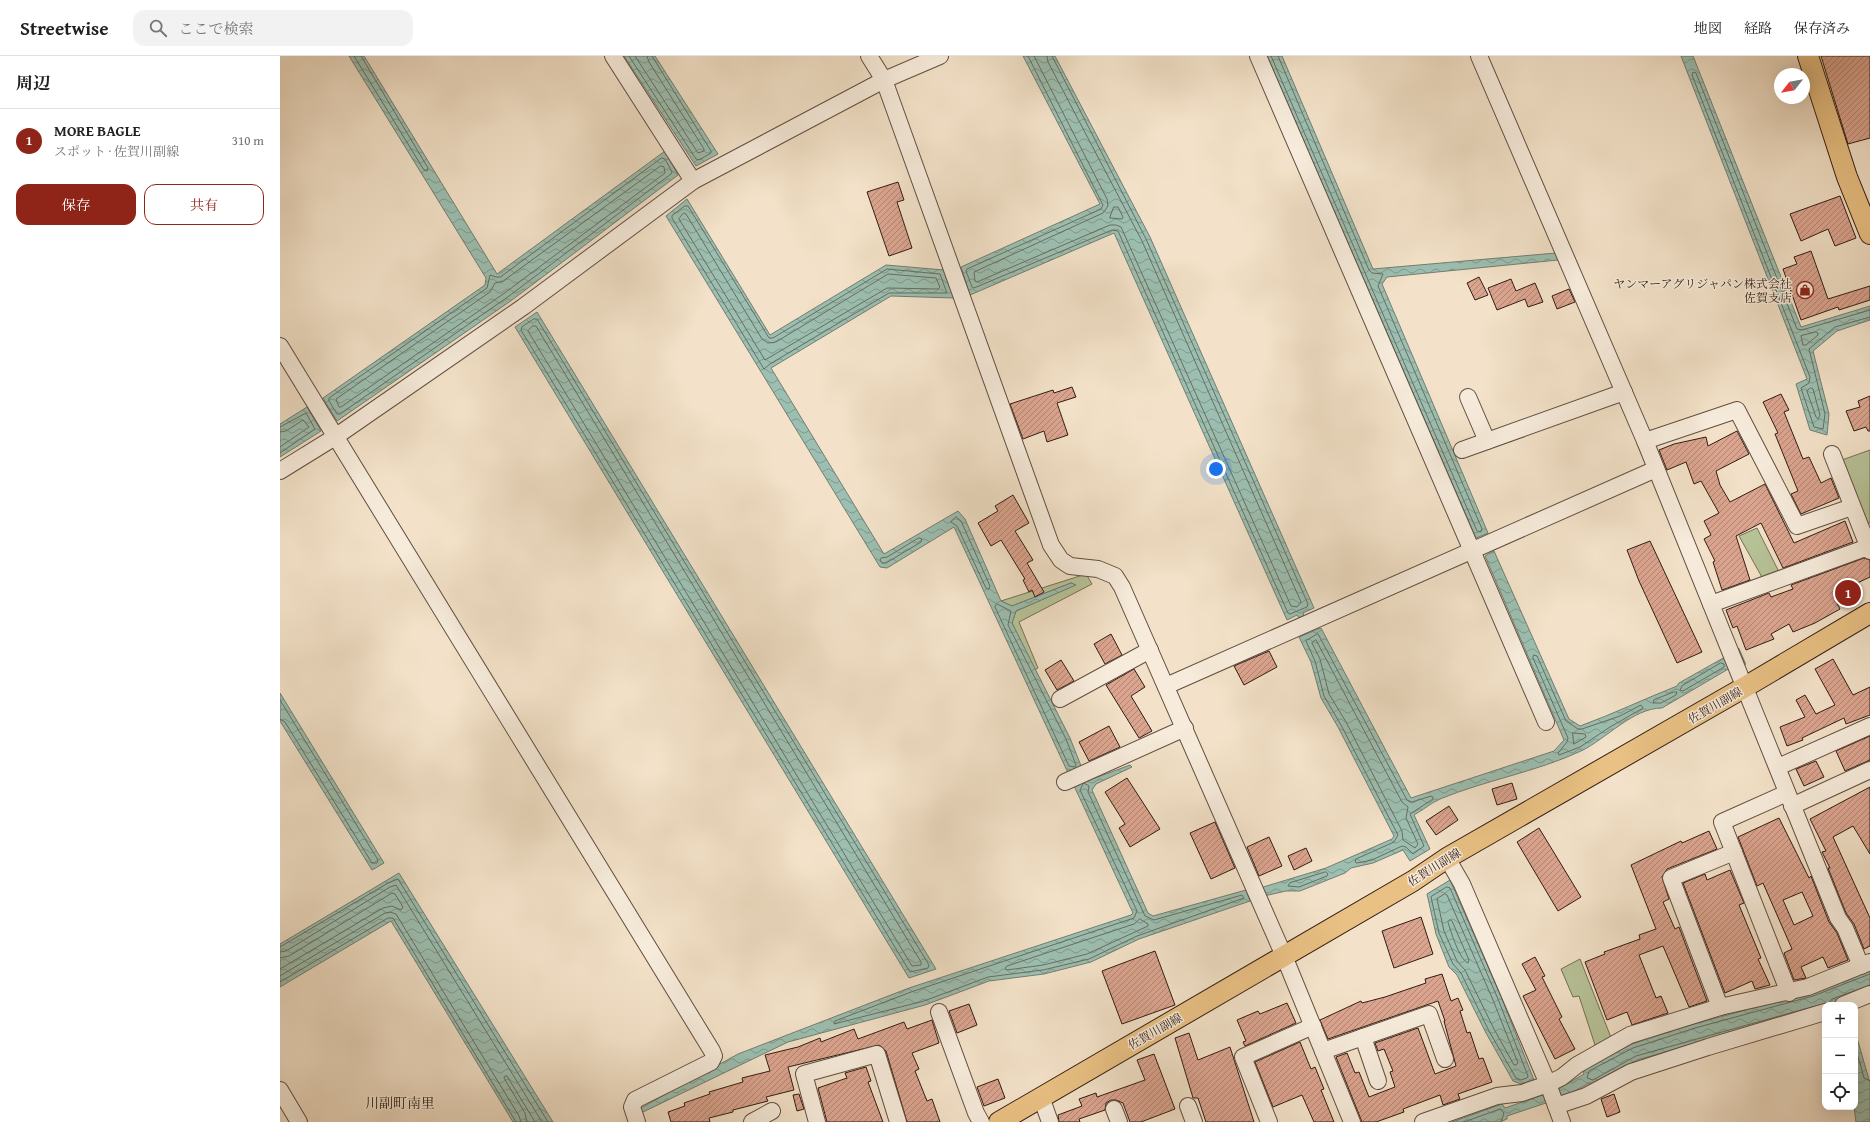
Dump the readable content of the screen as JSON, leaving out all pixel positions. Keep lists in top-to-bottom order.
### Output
{
  "streets": {
    "main road": ["佐賀川副線"]
  },
  "districts": ["川副町南里"],
  "places": {
    "shop": ["ヤンマーアグリジャパン株式会社 佐賀支店"]
  },
  "north": "bottom left",
  "page": {
    "header": "Streetwise",
    "search": "ここで検索",
    "nav": ["地図", "経路", "保存済み"],
    "heading": "周辺",
    "list": [
      {
        "mark": "1",
        "name": "MORE BAGLE",
        "note": "スポット · 佐賀川副線",
        "value": "310 m"
      }
    ],
    "buttons": ["保存", "共有"],
    "pins": "1",
    "map_buttons": ["+", "−"]
  }
}
